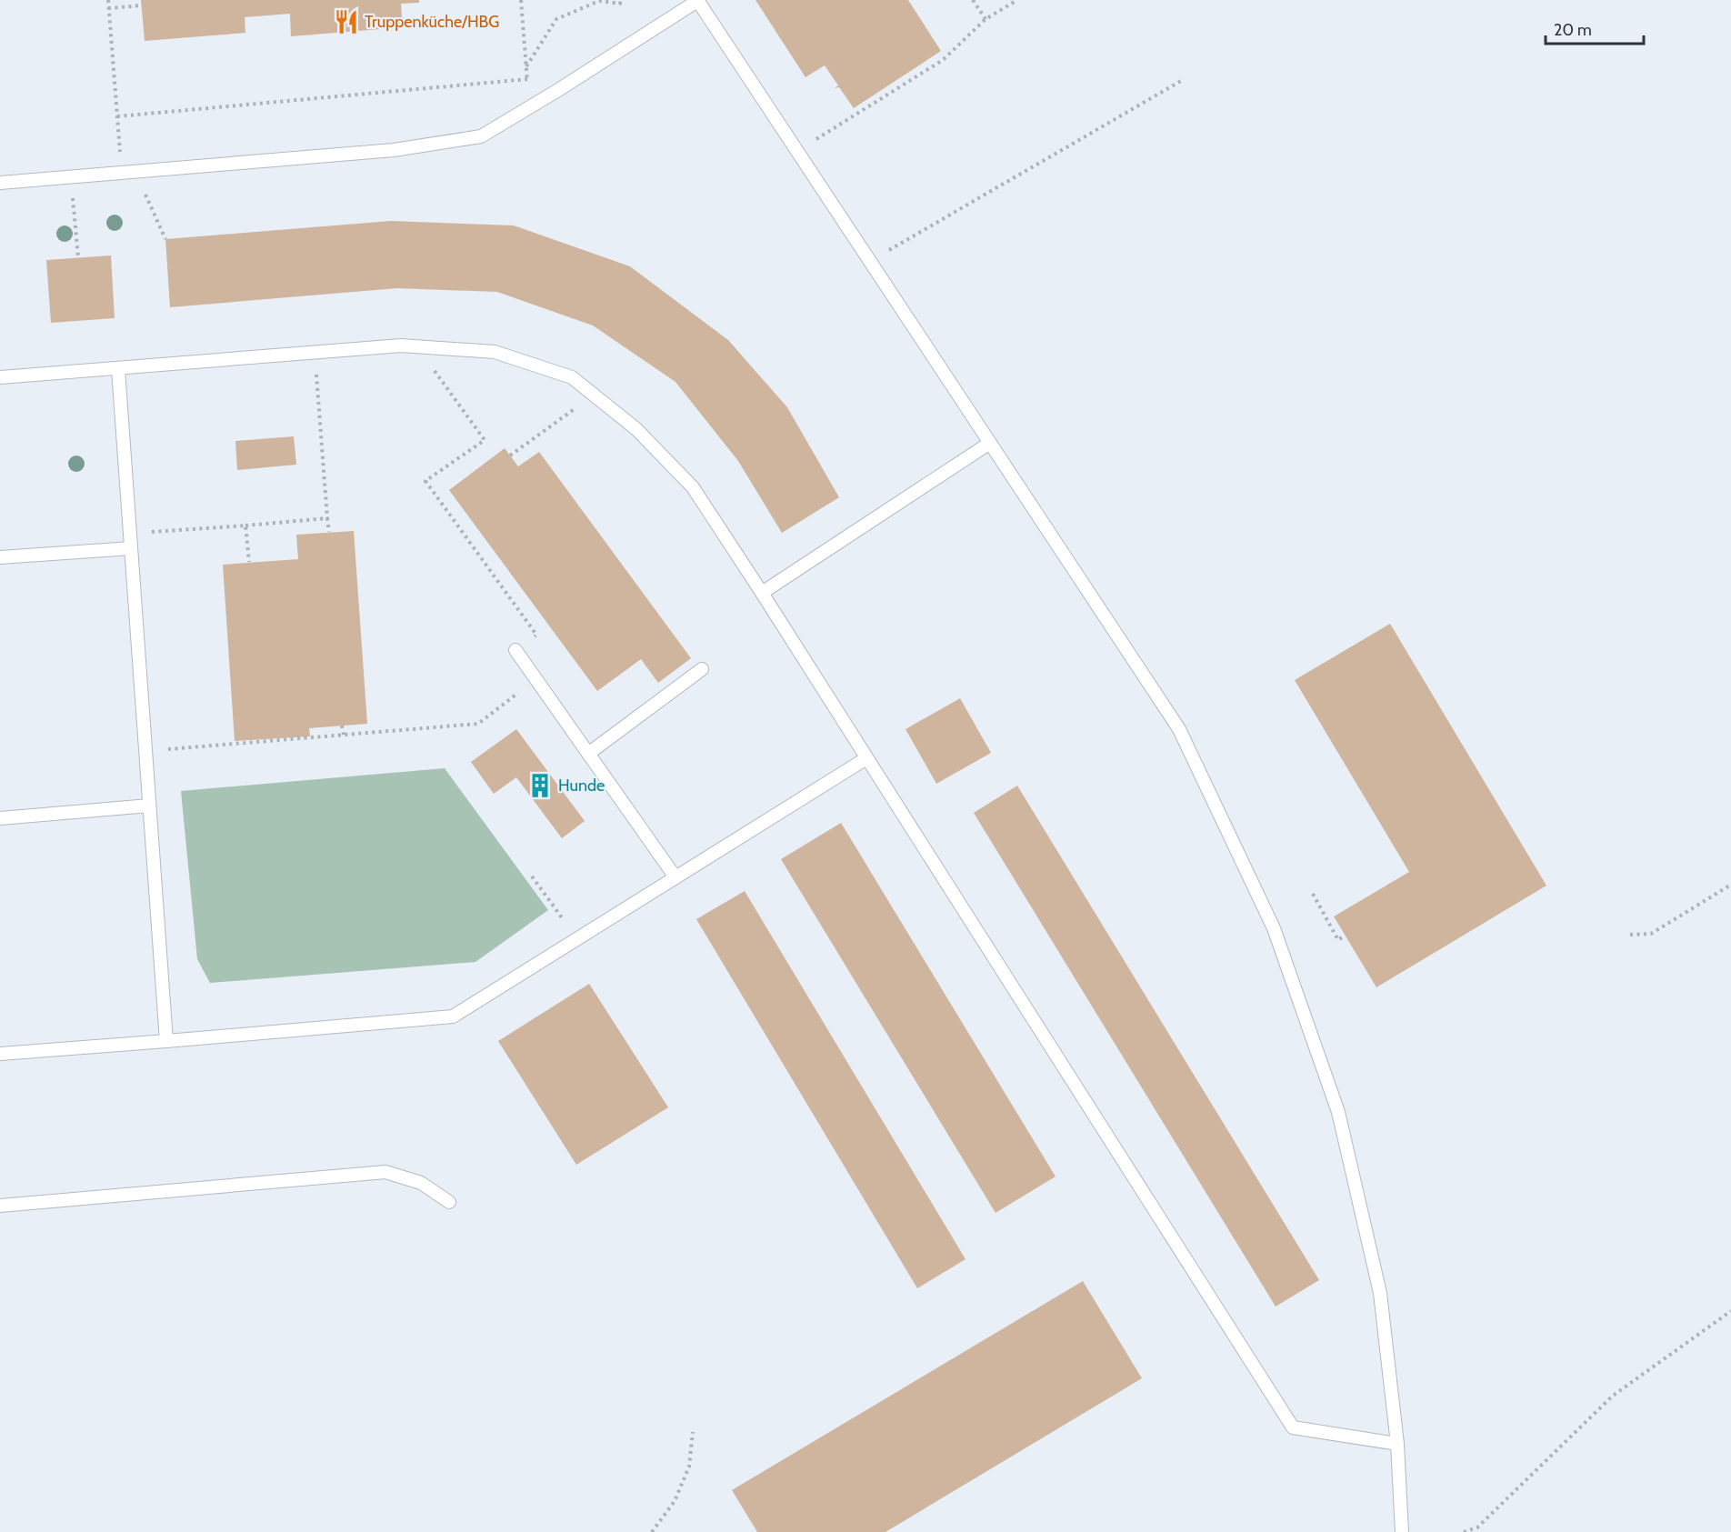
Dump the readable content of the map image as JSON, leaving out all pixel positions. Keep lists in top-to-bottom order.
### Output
{
  "places": {
    "restaurant": ["Truppenküche/HBG"],
    "building": ["Hunde"]
  },
  "scale_bar": "20 m"
}
